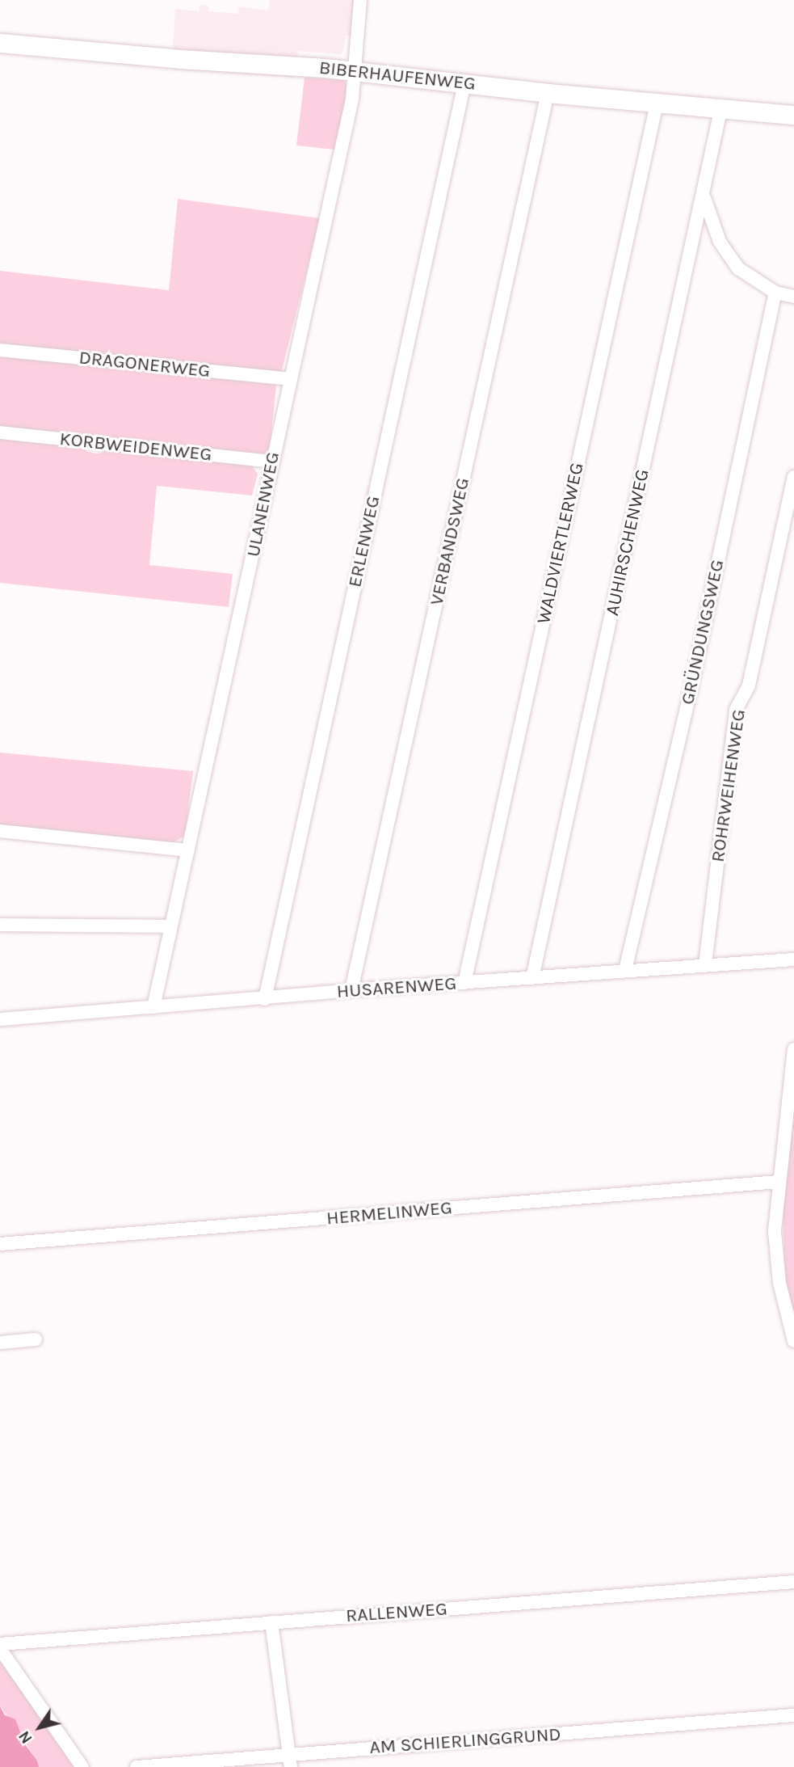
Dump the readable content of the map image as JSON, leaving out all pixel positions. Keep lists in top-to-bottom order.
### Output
{
  "streets": {
    "main road": ["BIBERHAUFENWEG"],
    "street": [
      "DRAGONERWEG",
      "KORBWEIDENWEG",
      "ULANENWEG",
      "ERLENWEG",
      "VERBANDSWEG",
      "AUHIRSCHENWEG",
      "WALDVIERTLERWEG",
      "GRÜNDUNGSWEG",
      "ROHRWEIHENWEG",
      "HUSARENWEG",
      "HERMELINWEG",
      "RALLENWEG",
      "AM SCHIERLINGGRUND"
    ]
  },
  "crossings": [
    ["BIBERHAUFENWEG", "ULANENWEG"],
    ["BIBERHAUFENWEG", "ERLENWEG"],
    ["BIBERHAUFENWEG", "VERBANDSWEG"],
    ["BIBERHAUFENWEG", "AUHIRSCHENWEG"],
    ["BIBERHAUFENWEG", "WALDVIERTLERWEG"],
    ["DRAGONERWEG", "ULANENWEG"],
    ["KORBWEIDENWEG", "ULANENWEG"],
    ["ULANENWEG", "HUSARENWEG"],
    ["ERLENWEG", "HUSARENWEG"],
    ["VERBANDSWEG", "HUSARENWEG"],
    ["AUHIRSCHENWEG", "HUSARENWEG"],
    ["WALDVIERTLERWEG", "HUSARENWEG"],
    ["GRÜNDUNGSWEG", "HUSARENWEG"],
    ["ROHRWEIHENWEG", "HUSARENWEG"]
  ],
  "north": "bottom left"
}
